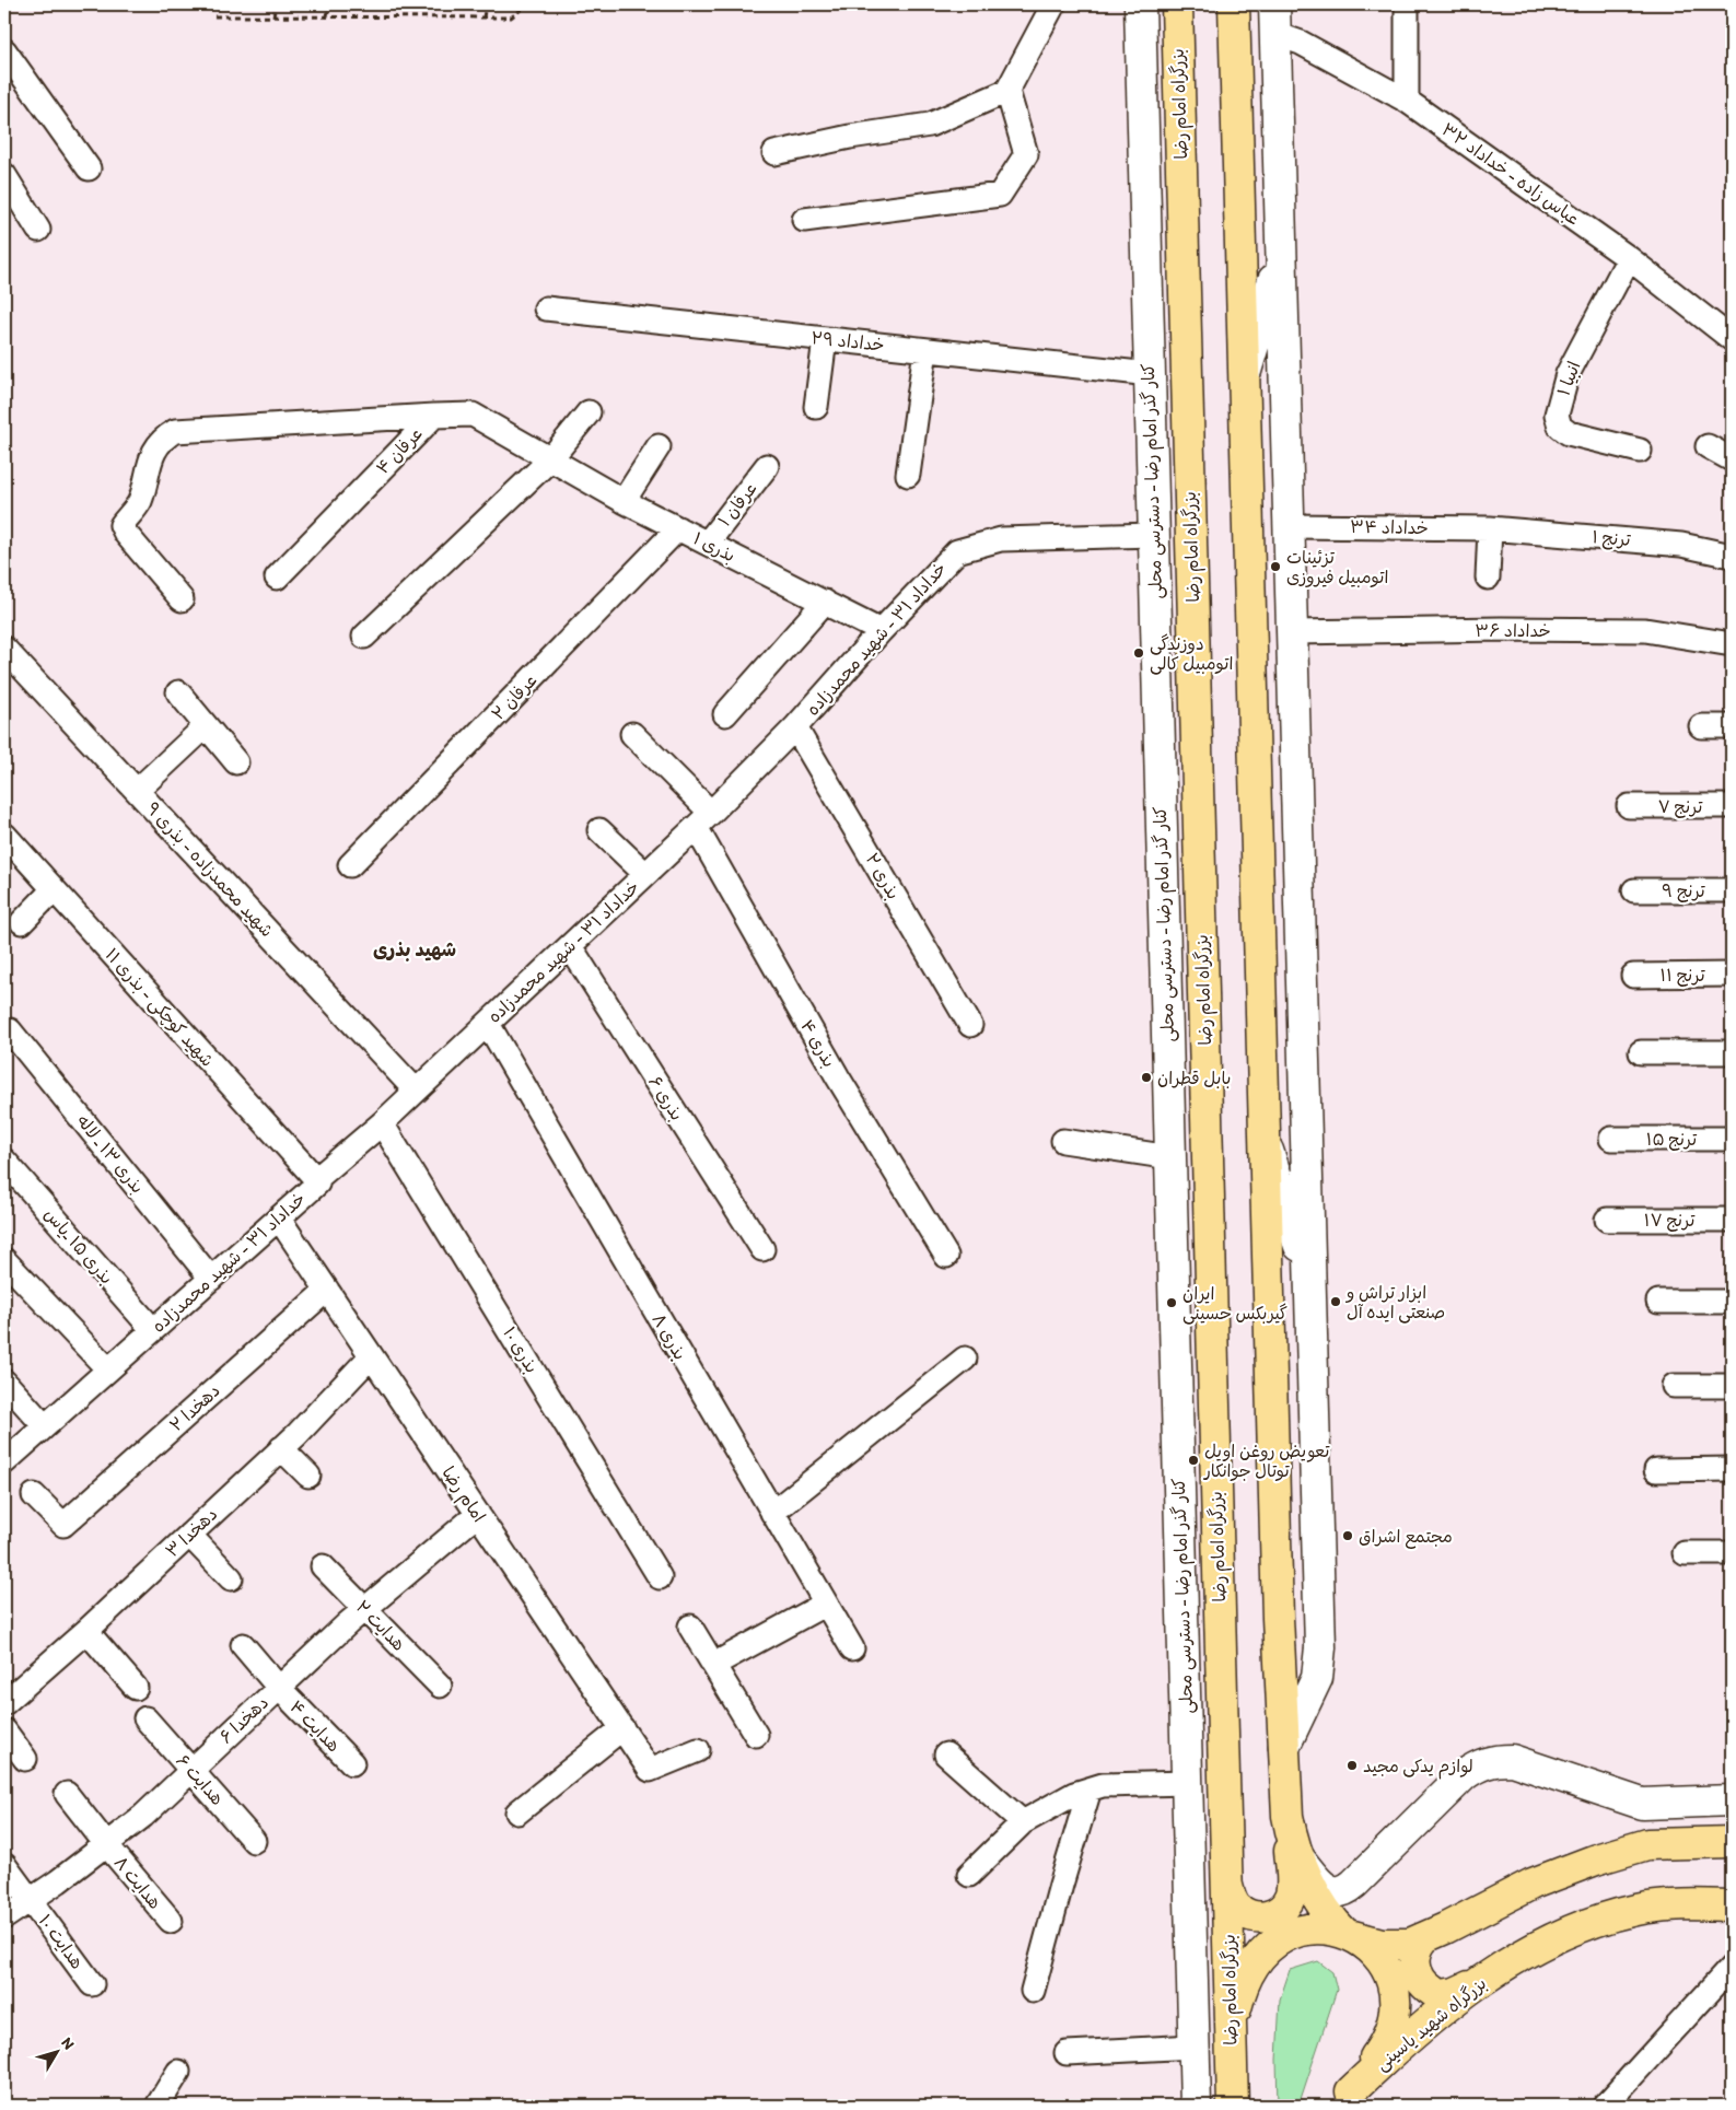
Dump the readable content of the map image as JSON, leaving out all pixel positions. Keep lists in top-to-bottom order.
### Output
{
  "streets": {
    "highway": ["بزرگراه امام رضا", "بزرگراه شهید یاسینی"],
    "main road": ["کنار گذر امام رضا - دسترسی محلی"],
    "street": [
      "عباس زاده - خداداد ۳۲",
      "خداداد ۲۹",
      "انبیا ۱",
      "عرفان ۴",
      "عرفان ۱",
      "خداداد ۳۴",
      "ترنج ۱",
      "بذری ۱",
      "خداداد ۳۶",
      "خداداد ۳۱ - شهید محمدزاده",
      "عرفان ۲",
      "ترنج ۷",
      "شهید محمدزاده - بذری ۹",
      "بذری ۲",
      "ترنج ۹",
      "ترنج ۱۱",
      "شهید کوچکی - بذری ۱۱",
      "بذری ۴",
      "بذری ۶",
      "ترنج ۱۵",
      "بذری ۱۳ ـ لاله",
      "ترنج ۱۷",
      "بذری ۱۵ ـ‌یاس",
      "بذری ۸",
      "بذری ۱۰",
      "دهخدا ۲",
      "امام رضا",
      "دهخدا ۳",
      "هدایت ۲",
      "دهخدا ۶",
      "هدایت ۴",
      "هدایت ۶",
      "هدایت ۸",
      "هدایت ۱۰"
    ]
  },
  "crossings": [
    ["عباس زاده - خداداد ۳۲", "انبیا ۱"],
    ["خداداد ۲۹", "کنار گذر امام رضا - دسترسی محلی"],
    ["عرفان ۴", "بذری ۱"],
    ["کنار گذر امام رضا - دسترسی محلی", "خداداد ۳۱ - شهید محمدزاده"],
    ["عرفان ۱", "بذری ۱"],
    ["خداداد ۳۴", "ترنج ۱"],
    ["بذری ۱", "خداداد ۳۱ - شهید محمدزاده"],
    ["بذری ۱", "عرفان ۲"],
    ["خداداد ۳۱ - شهید محمدزاده", "شهید محمدزاده - بذری ۹"],
    ["خداداد ۳۱ - شهید محمدزاده", "بذری ۲"],
    ["خداداد ۳۱ - شهید محمدزاده", "شهید کوچکی - بذری ۱۱"],
    ["خداداد ۳۱ - شهید محمدزاده", "بذری ۴"],
    ["خداداد ۳۱ - شهید محمدزاده", "بذری ۶"],
    ["خداداد ۳۱ - شهید محمدزاده", "بذری ۱۳ ـ لاله"],
    ["خداداد ۳۱ - شهید محمدزاده", "بذری ۱۵ ـ‌یاس"],
    ["خداداد ۳۱ - شهید محمدزاده", "بذری ۸"],
    ["خداداد ۳۱ - شهید محمدزاده", "بذری ۱۰"],
    ["خداداد ۳۱ - شهید محمدزاده", "امام رضا"],
    ["دهخدا ۲", "امام رضا"],
    ["امام رضا", "دهخدا ۳"],
    ["امام رضا", "دهخدا ۶"],
    ["هدایت ۲", "دهخدا ۶"],
    ["دهخدا ۶", "هدایت ۴"],
    ["دهخدا ۶", "هدایت ۶"],
    ["دهخدا ۶", "هدایت ۸"],
    ["دهخدا ۶", "هدایت ۱۰"]
  ],
  "districts": ["شهید بذری"],
  "places": [
    "تزئینات اتومبیل فیروزی",
    "دوزندگی اتومبیل کالی",
    "بابل قطران",
    "ابزار تراش و صنعتی ایده آل",
    "ایران گیربکس حسینی",
    "تعویض روغن اویل توتال جوانکار",
    "مجتمع اشراق",
    "لوازم یدکی مجید"
  ],
  "north": "top right"
}
